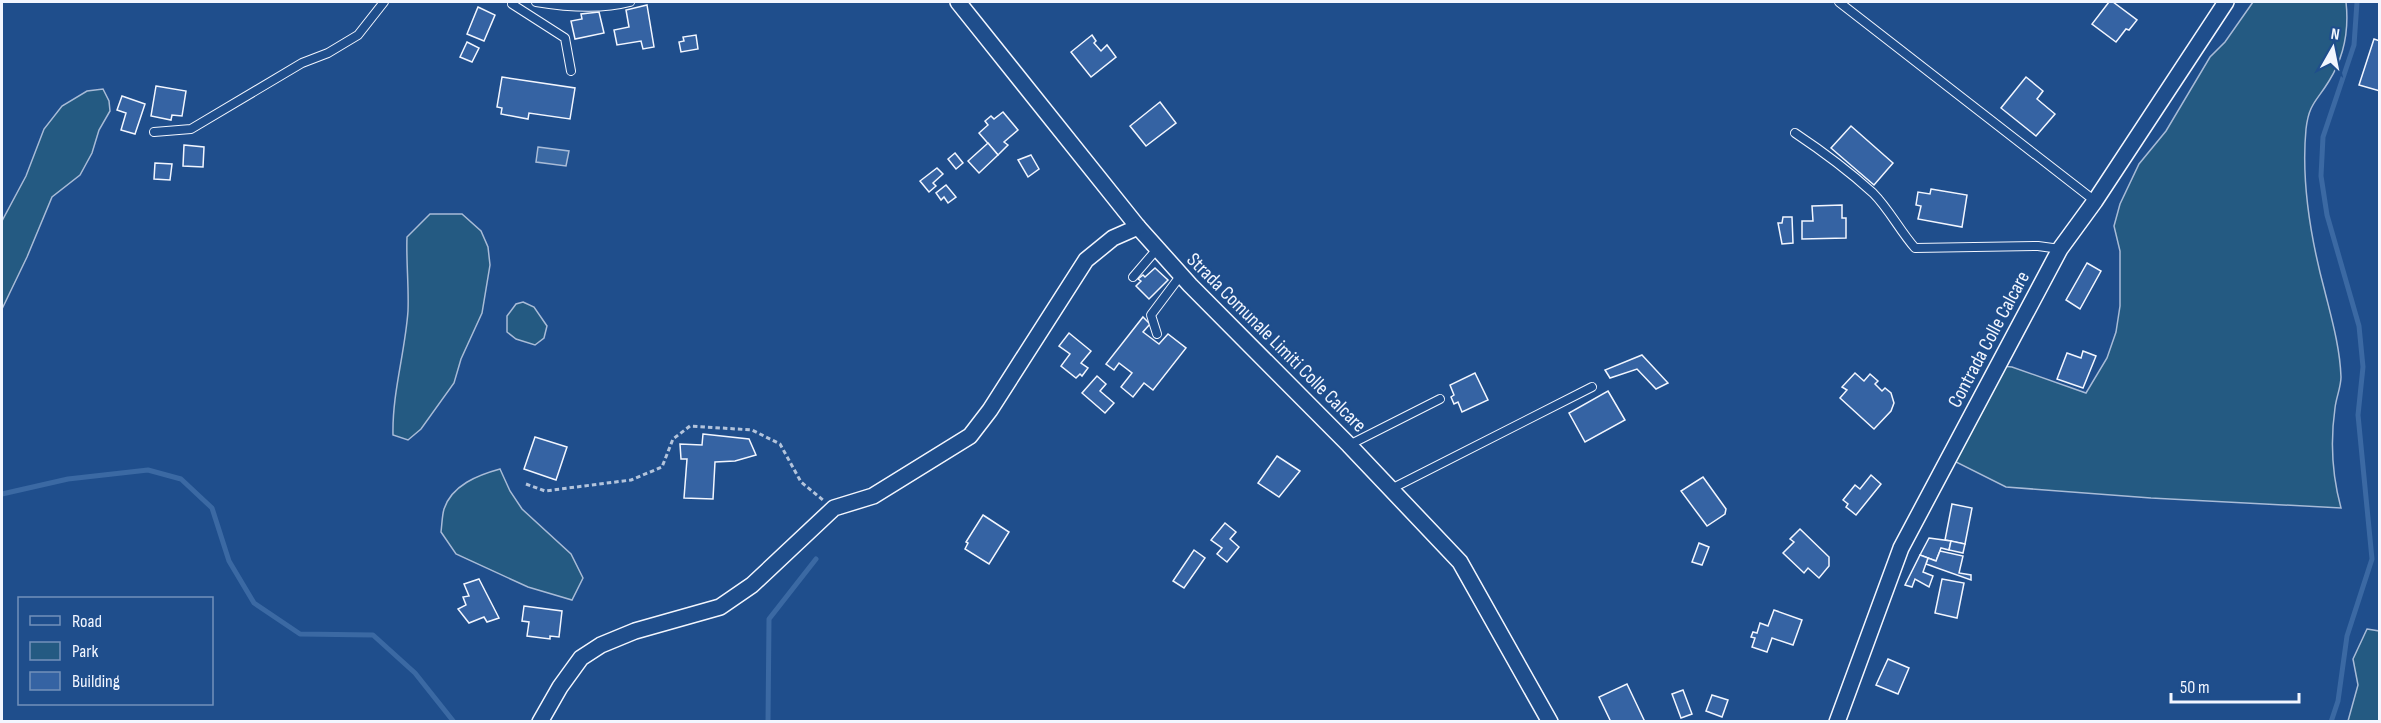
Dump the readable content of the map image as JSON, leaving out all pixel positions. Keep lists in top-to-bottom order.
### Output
{
  "streets": {
    "street": ["Contrada Colle Calcare", "Strada Comunale Limiti Colle Calcare"]
  },
  "legend": ["Road", "Park", "Building"],
  "scale_bar": "50 m",
  "north": "top"
}
